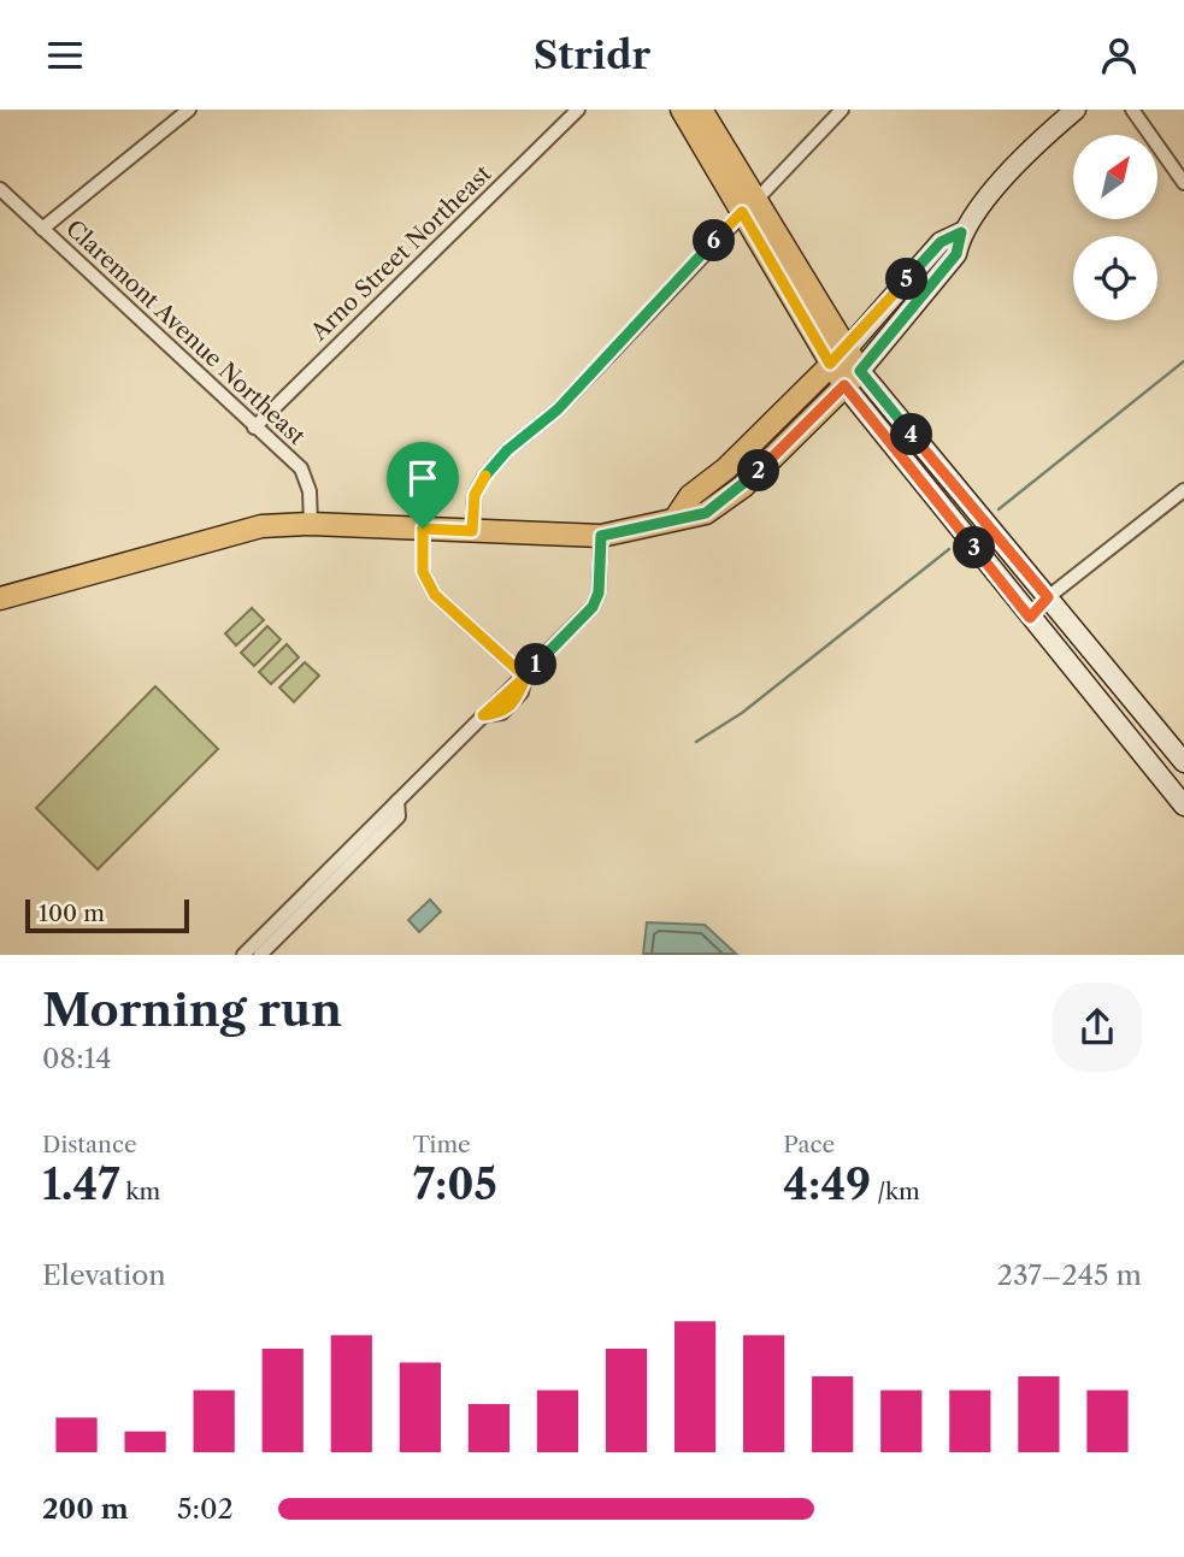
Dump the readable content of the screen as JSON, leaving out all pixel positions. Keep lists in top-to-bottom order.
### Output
{
  "streets": {
    "street": ["Arno Street Northeast", "Claremont Avenue Northeast"]
  },
  "crossings": [
    ["Arno Street Northeast", "Claremont Avenue Northeast"]
  ],
  "scale_bar": "100 m",
  "north": "top right",
  "page": {
    "header": "Stridr",
    "pins": [
      "6",
      "5",
      "4",
      "2",
      "3",
      "1"
    ],
    "scale": "100 m",
    "heading": ["Morning run", "08:14"],
    "stats": [
      ["Distance", "1.47 km"],
      ["Time", "7:05"],
      ["Pace", "4:49 /km"]
    ],
    "chart": ["Elevation", "237–245 m"],
    "list": [
      {
        "name": "200 m",
        "note": "5:02"
      }
    ]
  }
}
